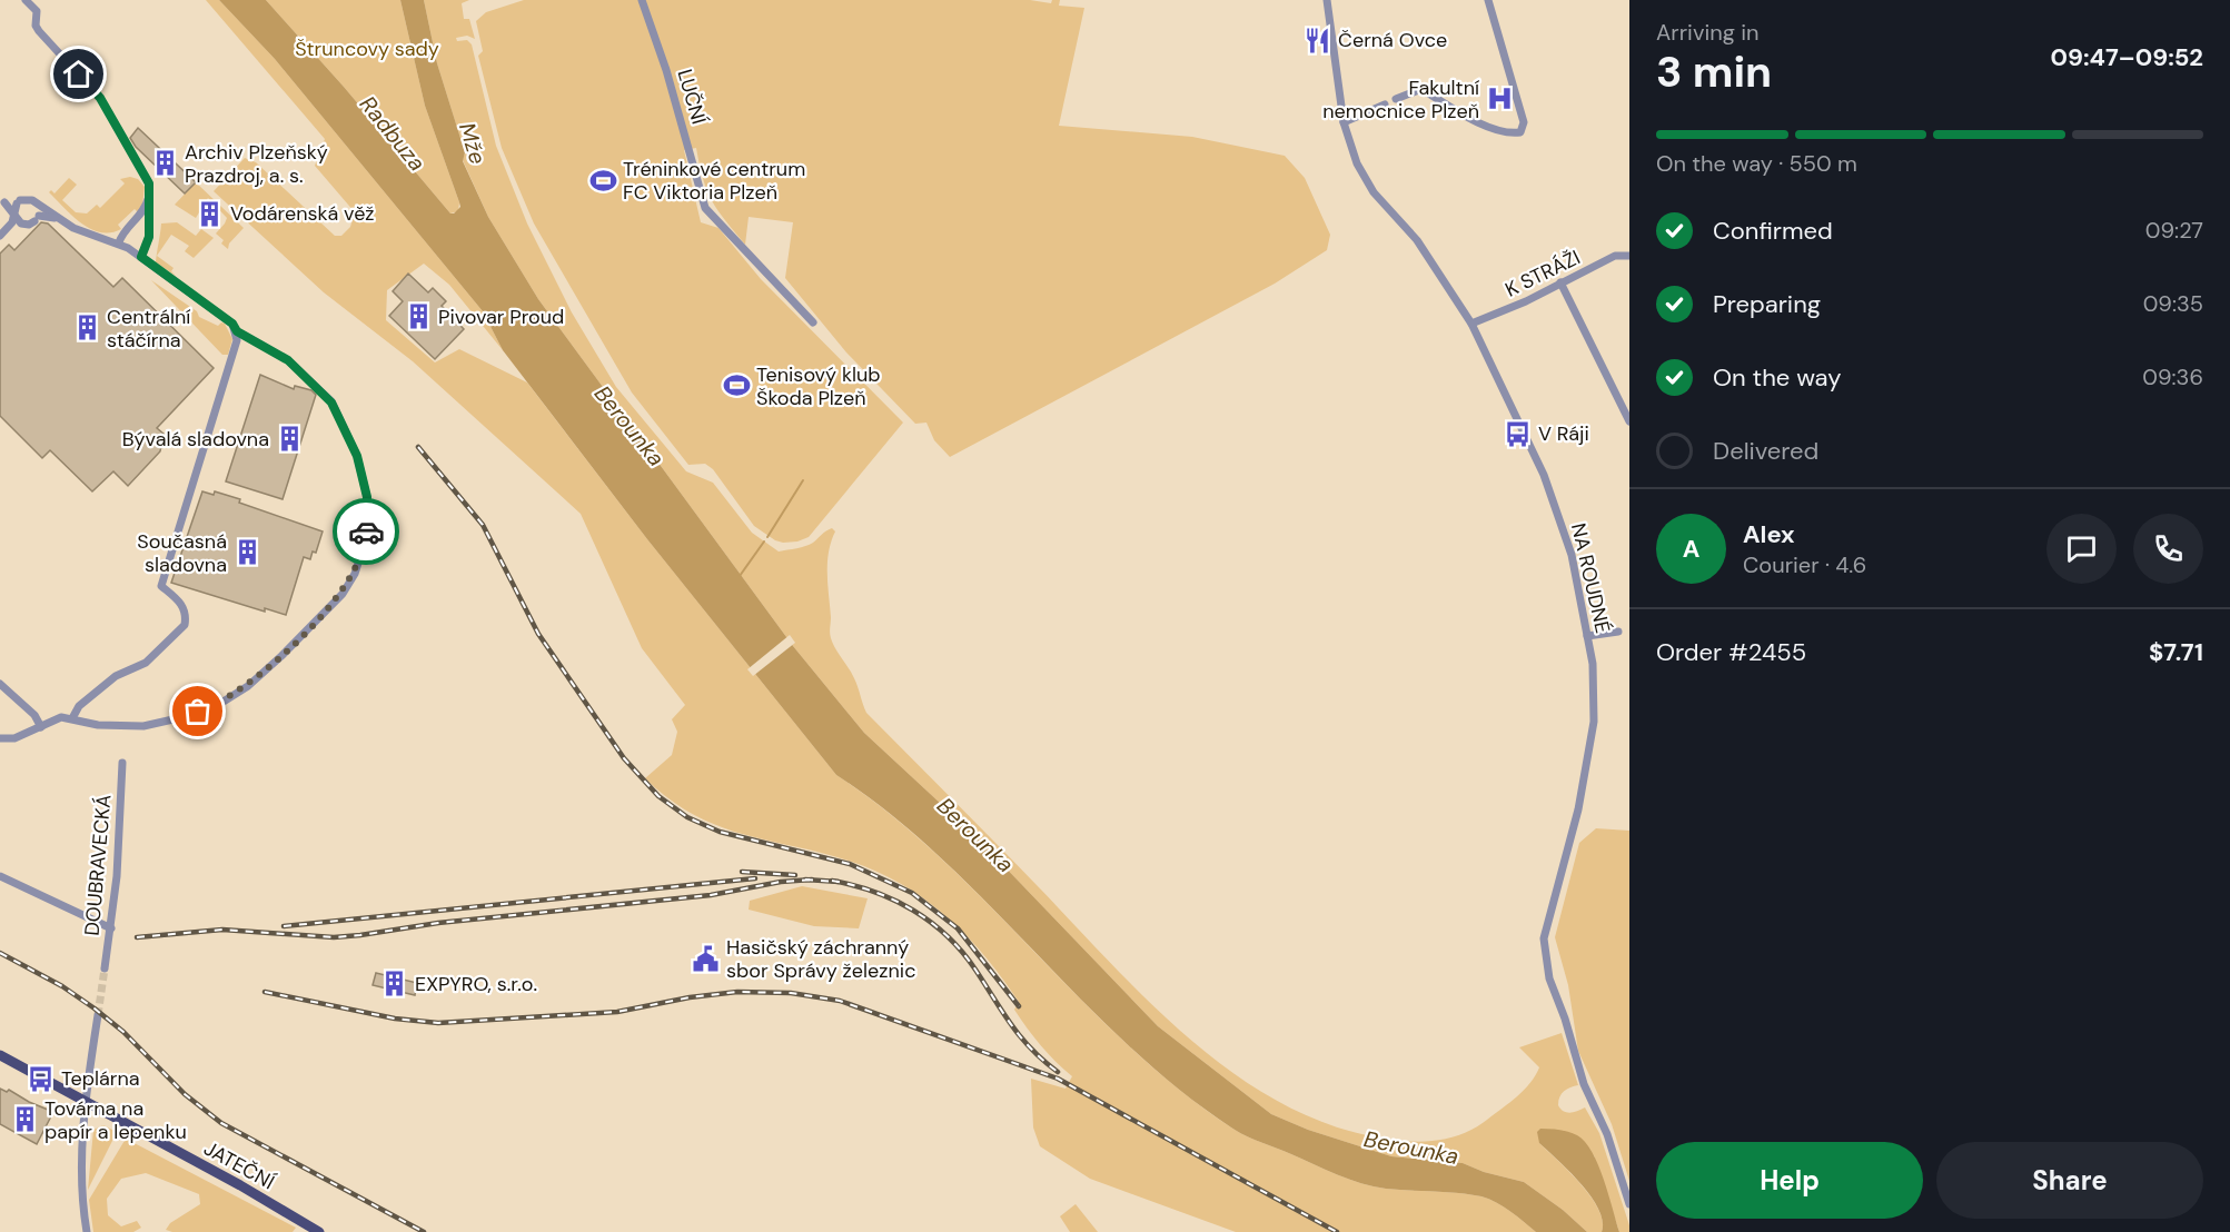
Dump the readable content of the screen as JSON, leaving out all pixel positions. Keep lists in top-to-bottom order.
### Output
{
  "streets": {
    "main road": ["JATEČNÍ"],
    "street": [
      "LUČNÍ",
      "K STRÁŽI",
      "NA ROUDNÉ",
      "DOUBRAVECKÁ"
    ]
  },
  "crossings": [
    ["K STRÁŽI", "NA ROUDNÉ"]
  ],
  "water": ["Radbuza", "Mže", "Berounka"],
  "parks": ["Štruncovy sady"],
  "places": {
    "restaurant": ["Černá Ovce"],
    "hospital": ["Fakultní nemocnice Plzeň"],
    "building": [
      "Archiv Plzeňský Prazdroj, a. s.",
      "Vodárenská věž",
      "Pivovar Proud",
      "Centrální stáčírna",
      "Bývalá sladovna",
      "Současná sladovna",
      "EXPYRO, s.r.o.",
      "Továrna na papír a lepenku"
    ],
    "sports": ["Tréninkové centrum FC Viktoria Plzeň", "Tenisový klub Škoda Plzeň"],
    "bus stop": ["V Ráji", "Teplárna"],
    "public building": ["Hasičský záchranný sbor Správy železnic"]
  },
  "page": {
    "heading": ["3 min", "Arriving in", "09:47–09:52"],
    "panel": [
      "Alex",
      "Courier · 4.6",
      "Order #2455",
      "$7.71"
    ],
    "bar": "On the way · 550 m",
    "list": [
      ["Confirmed", "09:27"],
      ["Preparing", "09:35"],
      ["On the way", "09:36"],
      "Delivered"
    ],
    "round": "A",
    "buttons": ["Help", "Share"]
  }
}
